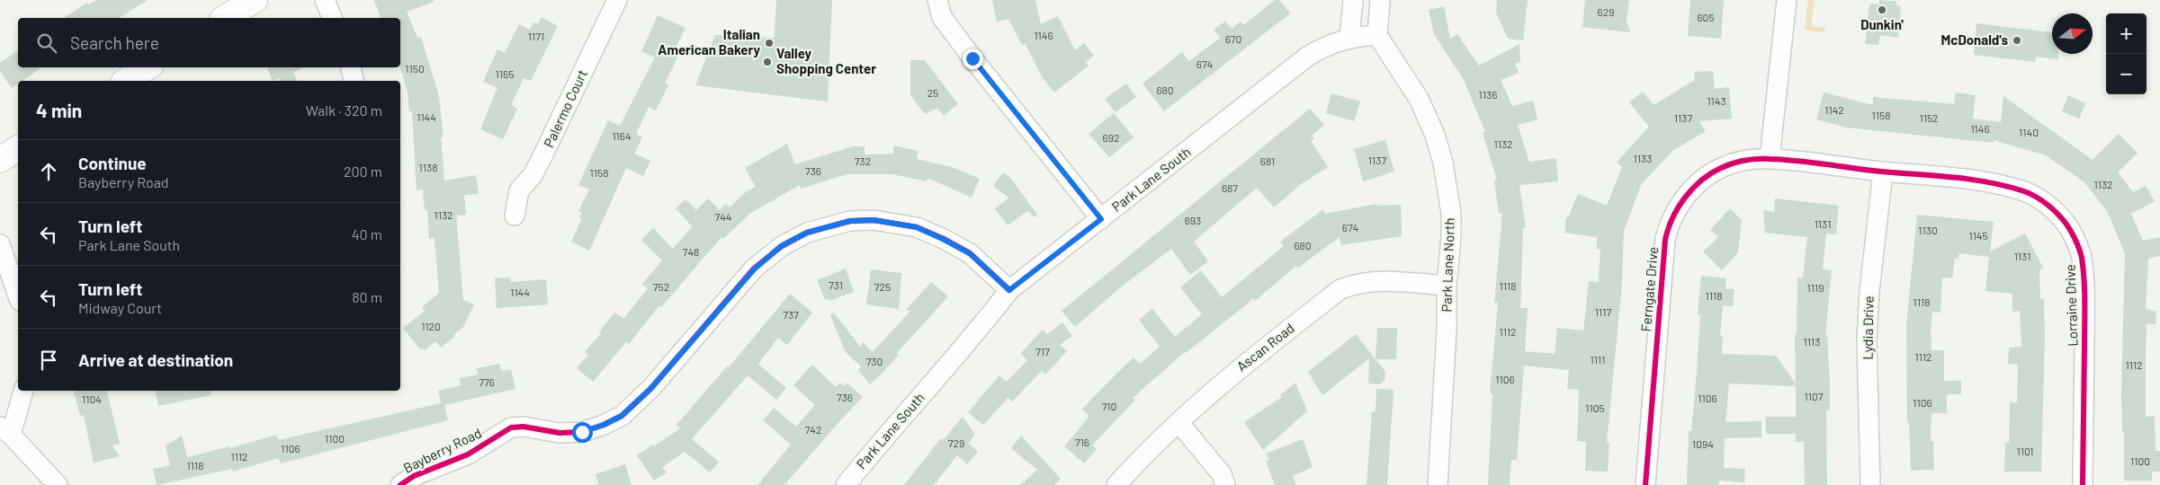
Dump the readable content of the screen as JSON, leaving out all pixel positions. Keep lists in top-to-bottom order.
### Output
{
  "streets": {
    "street": [
      "Palermo Court",
      "Park Lane South",
      "Park Lane North",
      "Ferngate Drive",
      "Lorraine Drive",
      "Lydia Drive",
      "Ascan Road",
      "Bayberry Road"
    ]
  },
  "crossings": [
    ["Park Lane South", "Park Lane North"],
    ["Park Lane South", "Bayberry Road"],
    ["Park Lane North", "Ascan Road"],
    ["Ferngate Drive", "Lorraine Drive"],
    ["Lorraine Drive", "Lydia Drive"]
  ],
  "places": [
    "Dunkin'",
    "McDonald's",
    "Italian American Bakery",
    "Valley Shopping Center"
  ],
  "house_numbers": [
    "629",
    "605",
    "1146",
    "1171",
    "670",
    "674",
    "1150",
    "1165",
    "680",
    "25",
    "1136",
    "1143",
    "1142",
    "1158",
    "1144",
    "1137",
    "1152",
    "1146",
    "1140",
    "1164",
    "692",
    "1132",
    "1133",
    "1137",
    "732",
    "681",
    "1138",
    "736",
    "1158",
    "1132",
    "687",
    "1132",
    "744",
    "693",
    "1131",
    "674",
    "1130",
    "1145",
    "680",
    "748",
    "1131",
    "731",
    "1118",
    "752",
    "725",
    "1119",
    "1144",
    "1118",
    "1118",
    "1117",
    "737",
    "1120",
    "1112",
    "1113",
    "717",
    "1112",
    "1111",
    "730",
    "1112",
    "1106",
    "776",
    "1107",
    "736",
    "1106",
    "1104",
    "1106",
    "710",
    "1105",
    "742",
    "1100",
    "716",
    "729",
    "1094",
    "1106",
    "1101",
    "1112",
    "1100",
    "1118"
  ],
  "north": "right",
  "page": {
    "map_buttons": ["+", "−"],
    "search": "Search here",
    "heading": ["4 min", "Walk · 320 m"],
    "list": [
      ["Continue", "Bayberry Road", "200 m"],
      ["Turn left", "Park Lane South", "40 m"],
      ["Turn left", "Midway Court", "80 m"],
      "Arrive at destination"
    ]
  }
}
